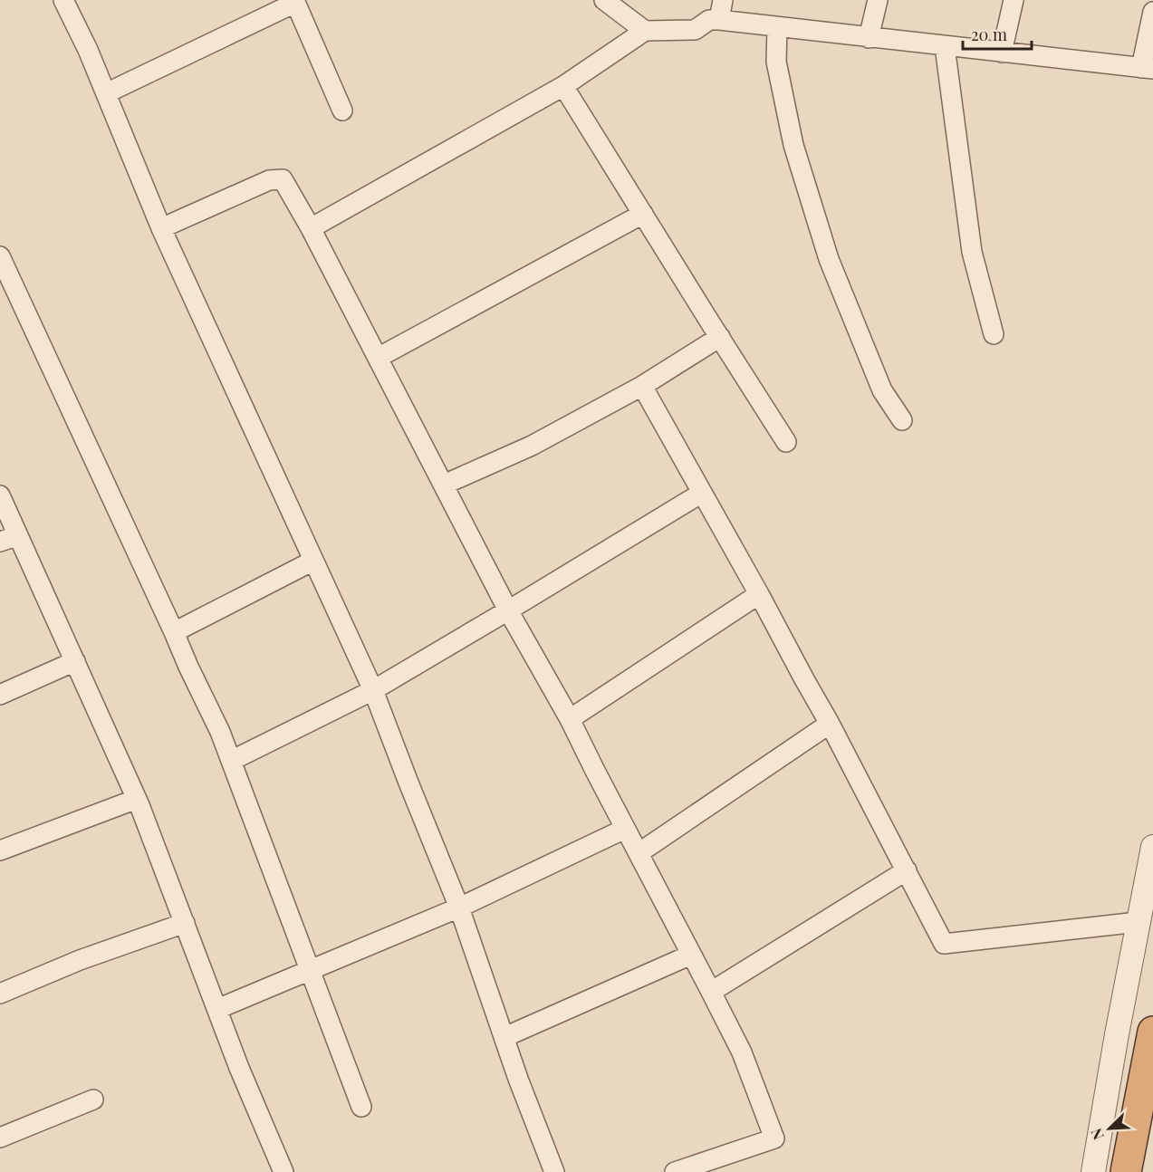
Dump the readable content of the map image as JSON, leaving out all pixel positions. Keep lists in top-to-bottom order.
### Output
{
  "scale_bar": "20 m",
  "north": "bottom left"
}
